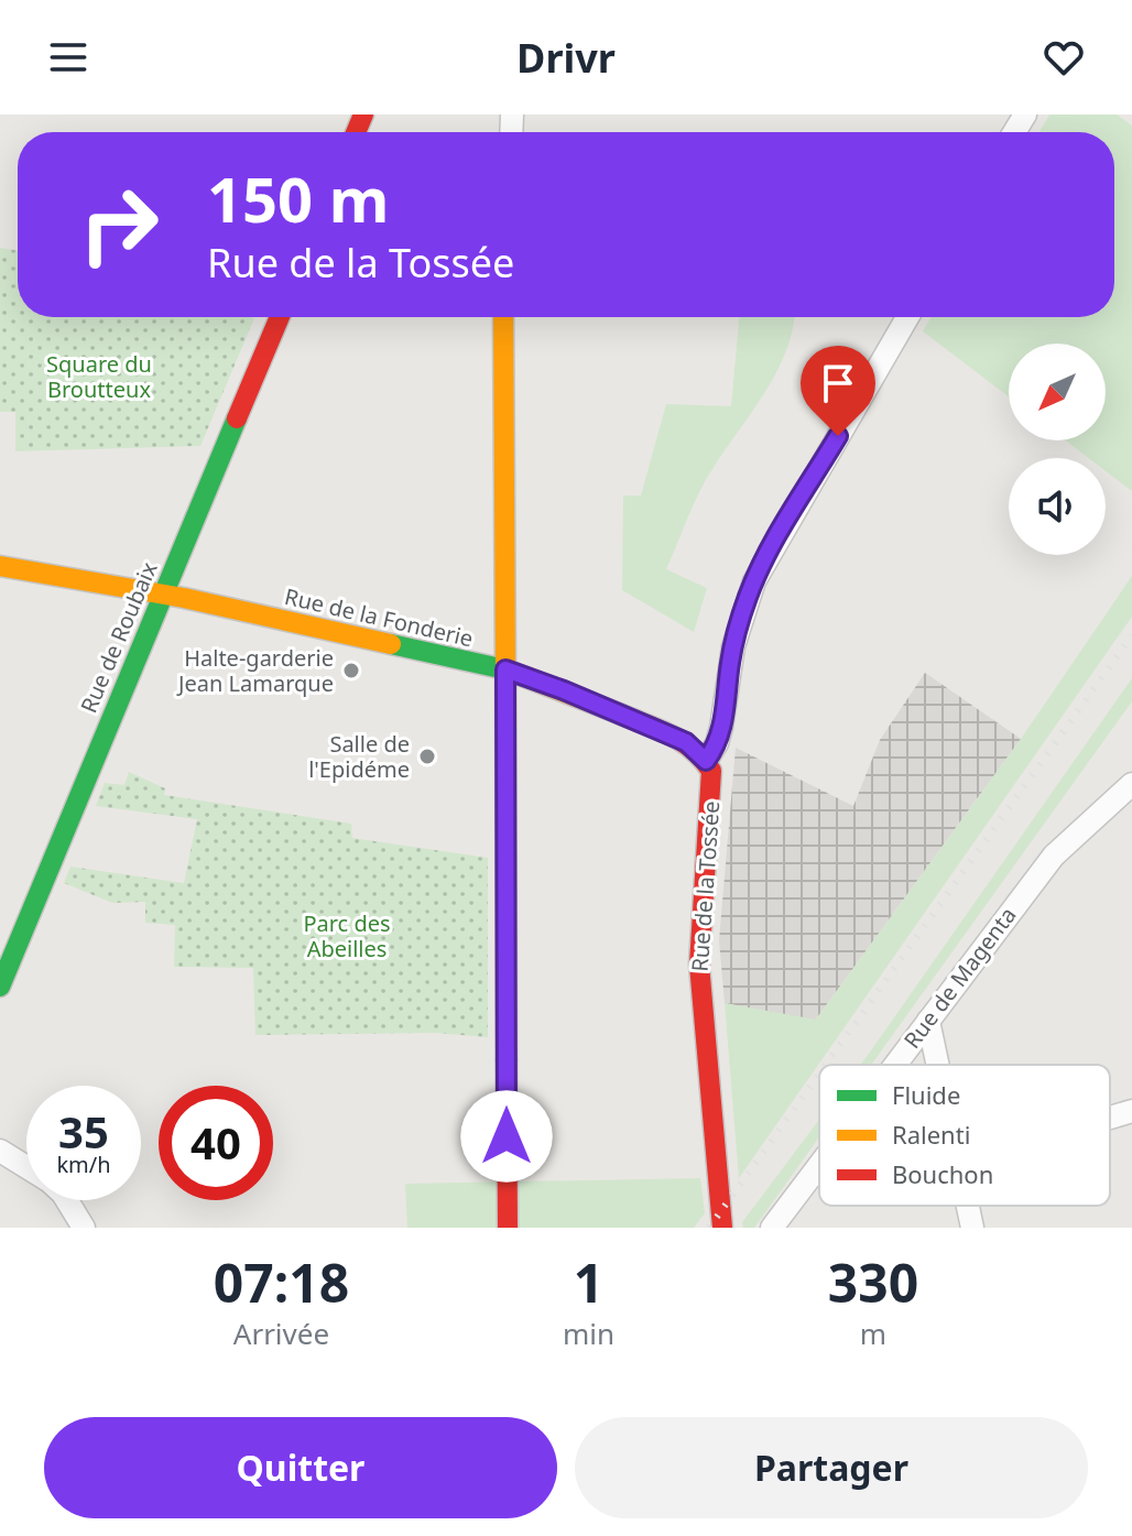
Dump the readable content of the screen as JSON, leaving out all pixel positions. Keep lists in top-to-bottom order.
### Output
{
  "streets": {
    "street": [
      "Rue de la Fonderie",
      "Rue de Roubaix",
      "Rue de la Tossée",
      "Rue de Magenta"
    ]
  },
  "crossings": [
    ["Rue de la Fonderie", "Rue de Roubaix"]
  ],
  "parks": ["Square du Broutteux", "Parc des Abeilles"],
  "places": ["Halte-garderie Jean Lamarque", "Salle de l'Epidéme"],
  "legend": ["Fluide", "Ralenti", "Bouchon"],
  "north": "bottom left",
  "page": {
    "header": "Drivr",
    "turn": ["150 m", "Rue de la Tossée"],
    "speed": "35 km/h",
    "limit": "40",
    "eta": [
      "07:18",
      "Arrivée",
      "1",
      "min",
      "330",
      "m"
    ],
    "buttons": ["Quitter", "Partager"]
  }
}
